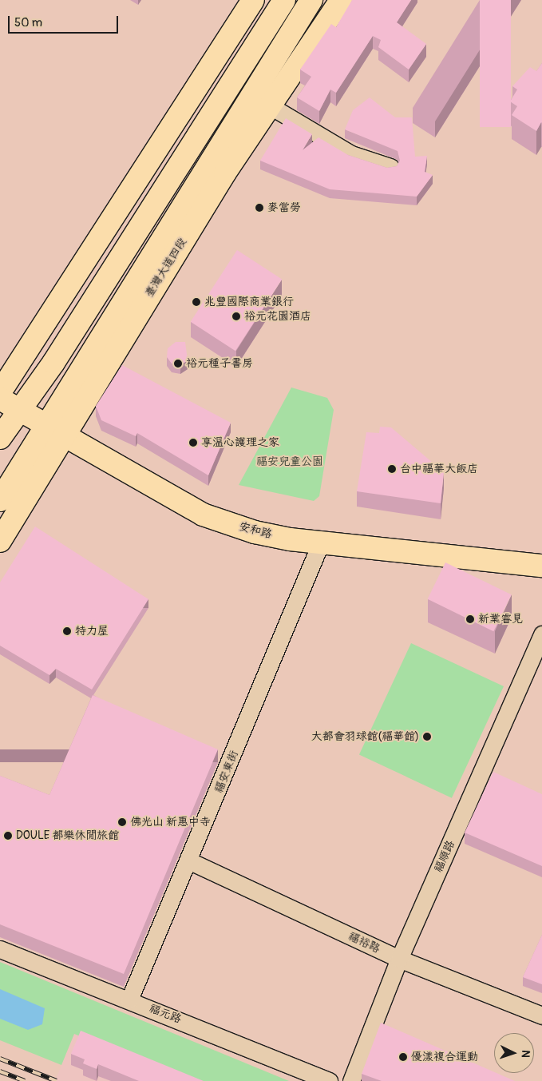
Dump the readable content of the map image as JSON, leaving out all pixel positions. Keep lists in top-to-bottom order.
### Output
{
  "streets": {
    "main road": ["臺灣大道四段", "安和路"],
    "street": [
      "福安東街",
      "福順路",
      "福裕路",
      "福元路"
    ]
  },
  "crossings": [
    ["臺灣大道四段", "安和路"],
    ["安和路", "福安東街"],
    ["福安東街", "福裕路"],
    ["福安東街", "福元路"],
    ["福順路", "福裕路"]
  ],
  "parks": ["福安兒童公園"],
  "places": [
    "麥當勞",
    "兆豐國際商業銀行",
    "裕元花園酒店",
    "裕元種子書房",
    "享溫心護理之家",
    "台中福華大飯店",
    "新業睿見",
    "特力屋",
    "大都會羽球館(福華館)",
    "佛光山 新惠中寺",
    "DOULE 都樂休閒旅館",
    "優漾複合運動"
  ],
  "scale_bar": "50 m",
  "north": "right"
}
